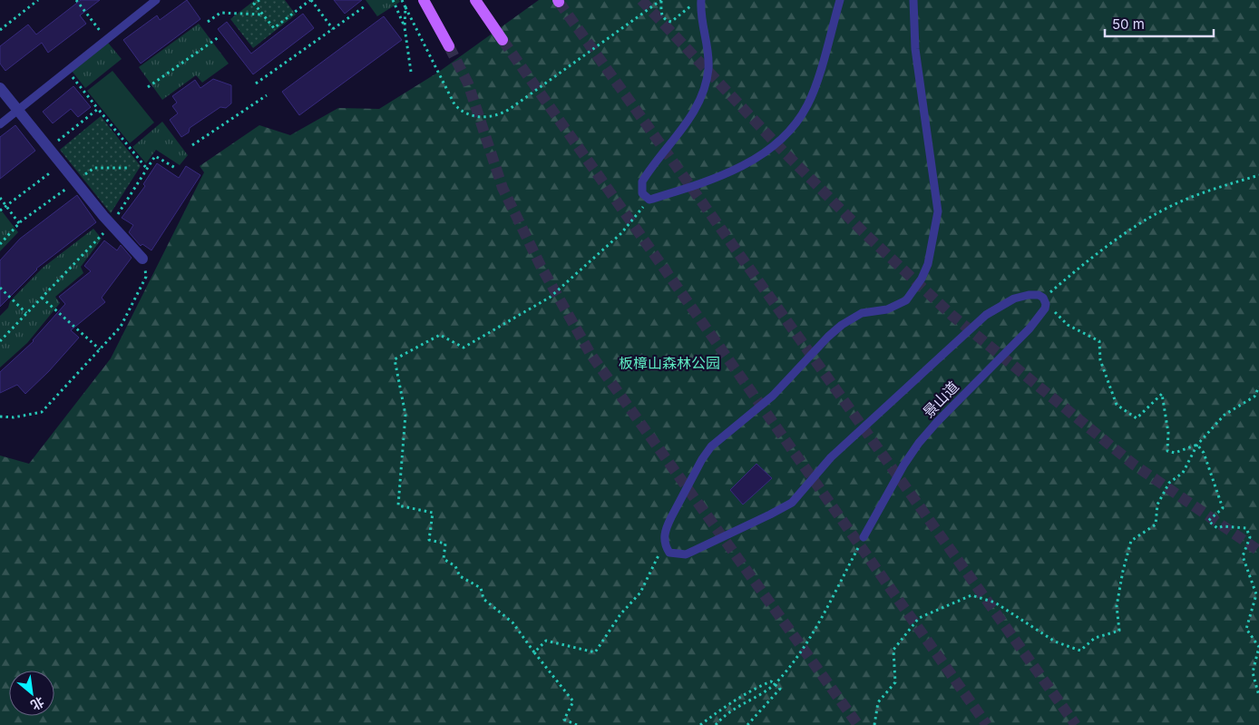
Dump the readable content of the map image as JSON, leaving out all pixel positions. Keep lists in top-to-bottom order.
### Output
{
  "streets": {
    "lane": ["景山道"]
  },
  "parks": ["板樟山森林公园"],
  "scale_bar": "50 m",
  "north": "bottom right"
}
